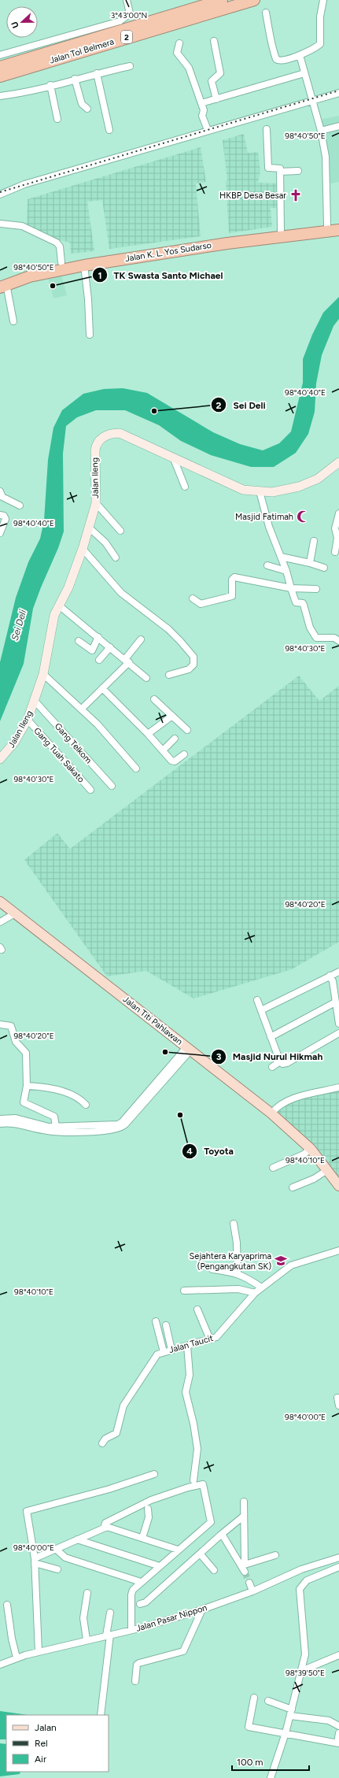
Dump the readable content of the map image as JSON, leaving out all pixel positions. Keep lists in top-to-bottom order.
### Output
{
  "streets": {
    "highway": ["2", "Jalan Tol Belmera", "Jalan K. L. Yos Sudarso"],
    "main road": ["Jalan Titi Pahlawan"],
    "street": [
      "Jalan Ileng",
      "Gang Telkom",
      "Gang Tuah Sakato",
      "Jalan Taucit",
      "Jalan Pasar Nippon"
    ]
  },
  "crossings": [
    ["Jalan Ileng", "Gang Telkom"],
    ["Jalan Ileng", "Gang Tuah Sakato"]
  ],
  "water": ["Sei Deli"],
  "places": {
    "church": ["HKBP Desa Besar"],
    "other": [
      "TK Swasta Santo Michael",
      "Sei Deli",
      "Masjid Nurul Hikmah",
      "Toyota"
    ],
    "mosque": ["Masjid Fatimah"],
    "school or university": ["Sejahtera Karyaprima (Pengangkutan SK)"]
  },
  "legend": ["Jalan", "Rel", "Air"],
  "scale_bar": "100 m",
  "north": "left",
  "coordinates": [
    "3°43'00\"N",
    "98°40'50\"E",
    "98°40'40\"E",
    "98°40'30\"E",
    "98°40'20\"E",
    "98°40'10\"E",
    "98°40'00\"E",
    "98°39'50\"E"
  ]
}
